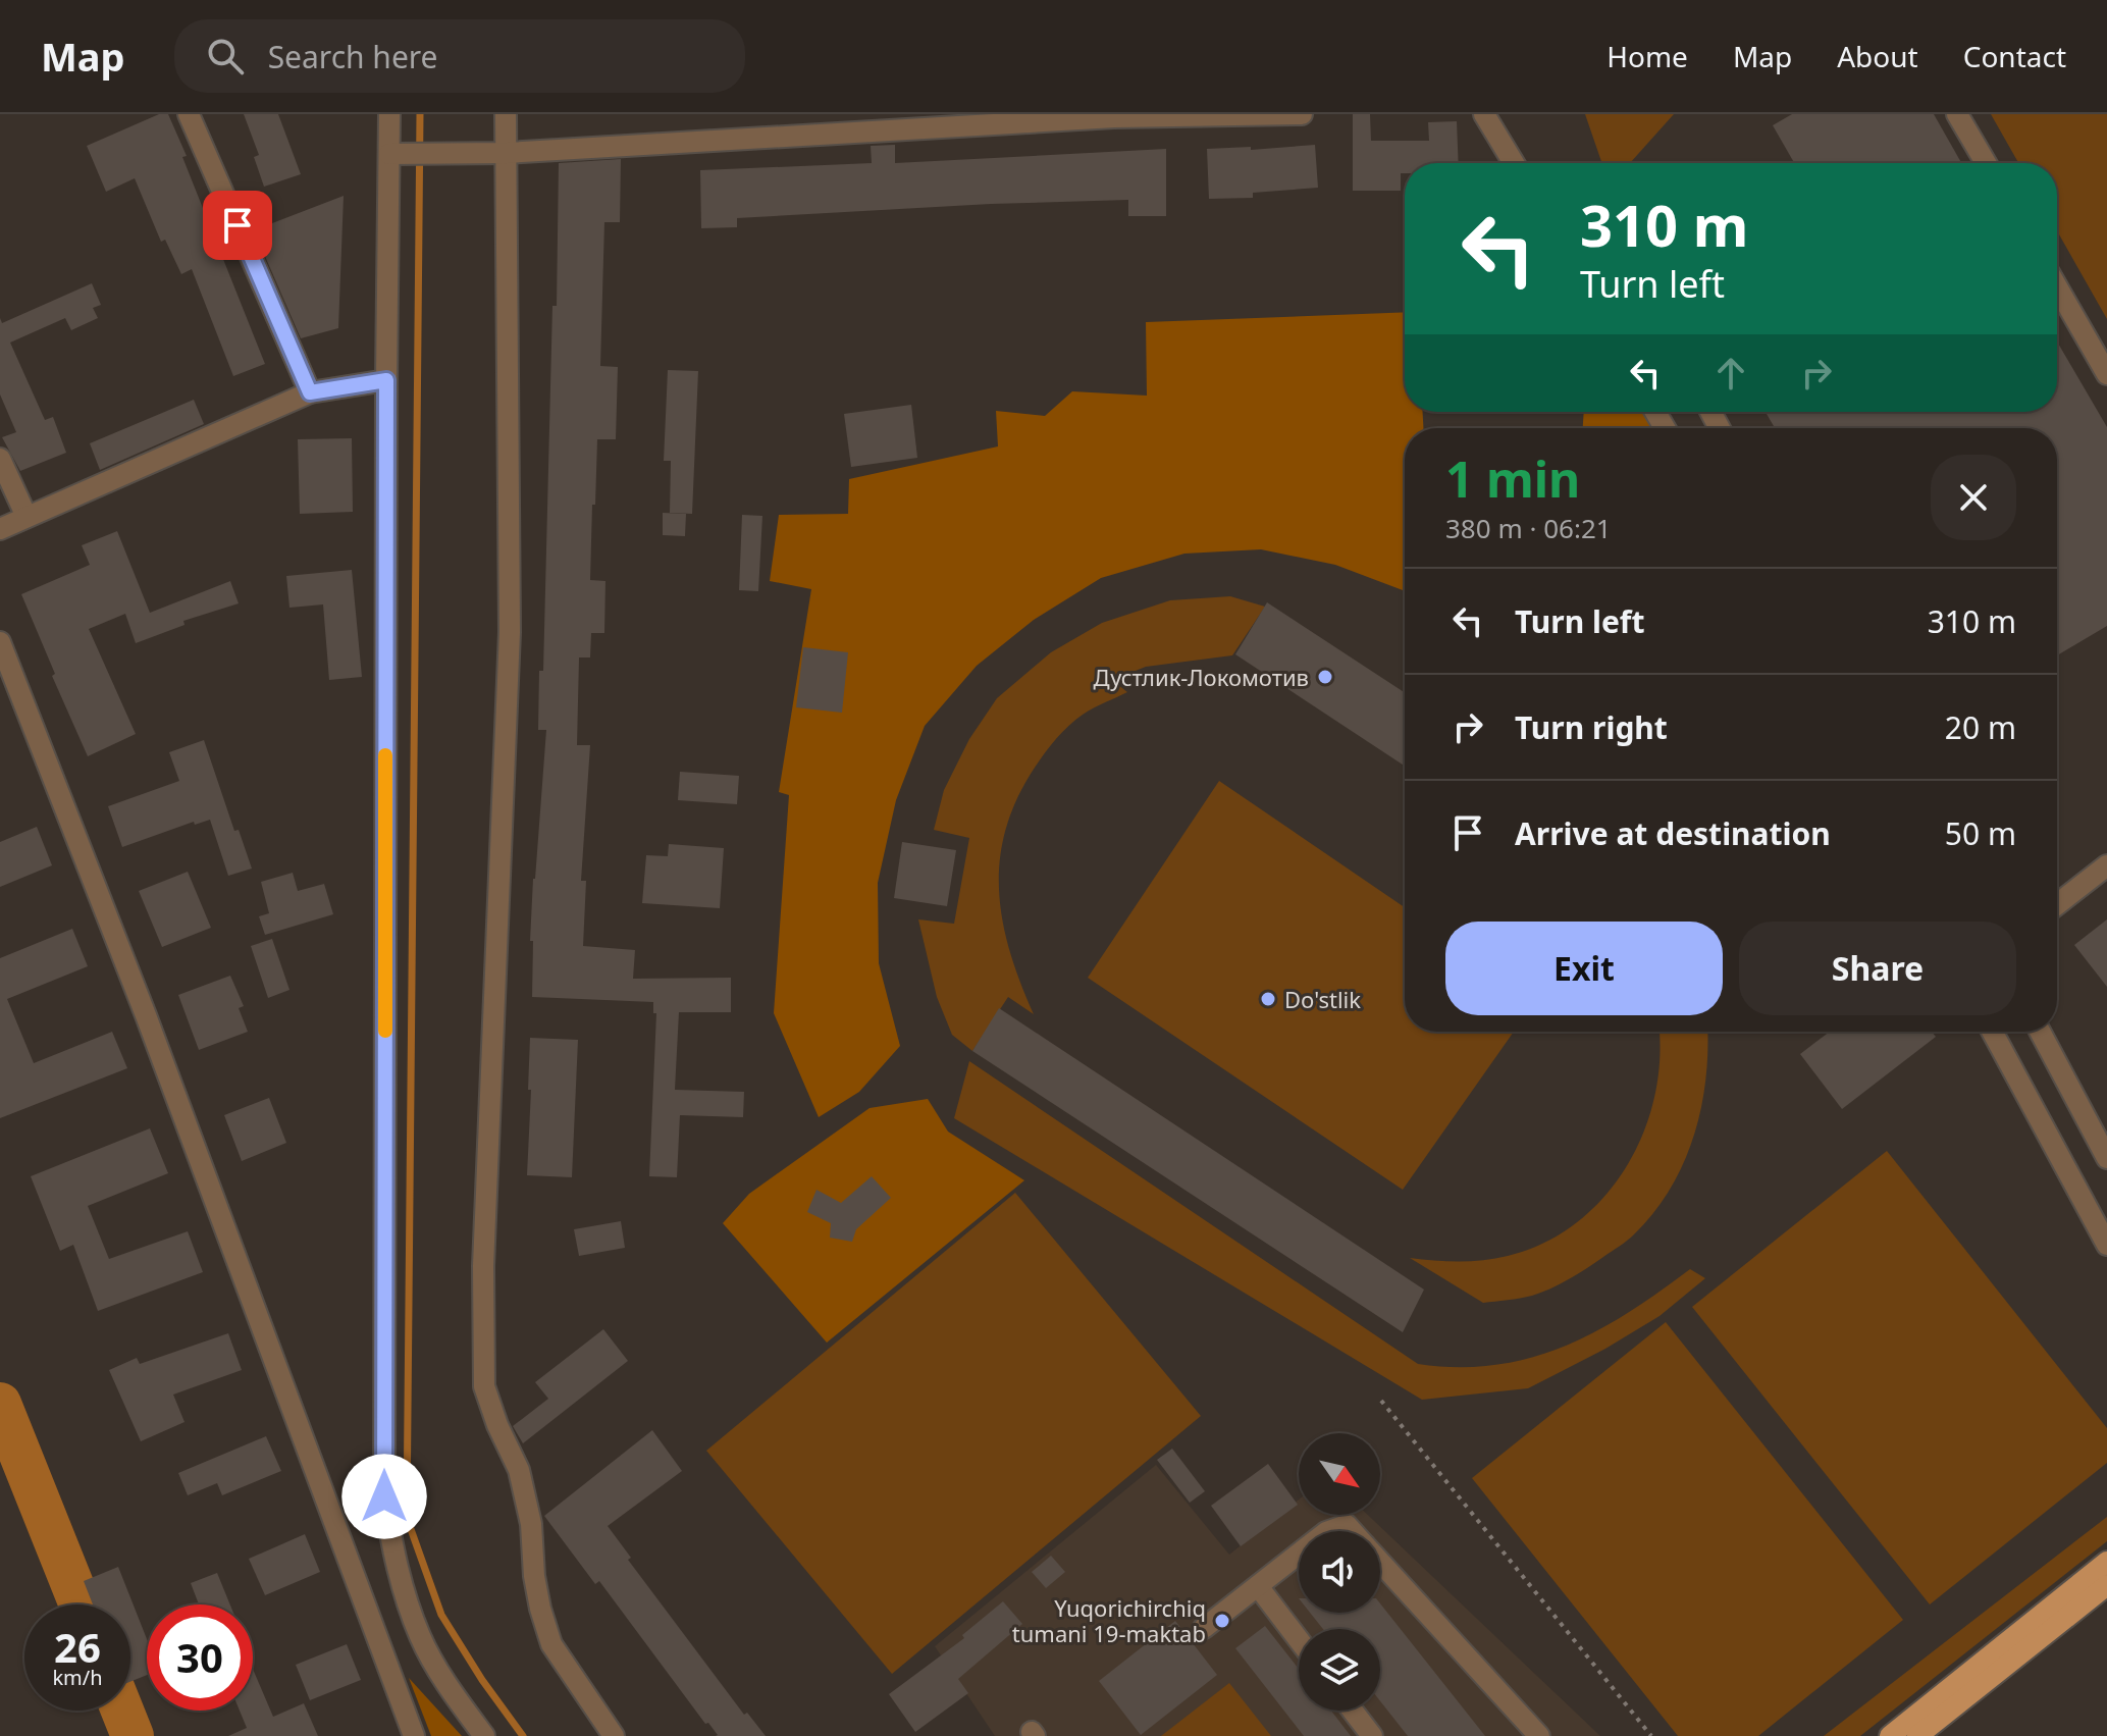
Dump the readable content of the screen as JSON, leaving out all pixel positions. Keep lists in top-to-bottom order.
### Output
{
  "places": ["Дустлик-Локомотив", "Do'stlik", "Yuqorichirchiq tumani 19-maktab"],
  "north": "bottom right",
  "page": {
    "header": "Map",
    "search": "Search here",
    "nav": [
      "Home",
      "Map",
      "About",
      "Contact"
    ],
    "turn": ["310 m", "Turn left"],
    "heading": ["1 min", "380 m · 06:21"],
    "list": [
      {
        "name": "Turn left",
        "value": "310 m"
      },
      {
        "name": "Turn right",
        "value": "20 m"
      },
      {
        "name": "Arrive at destination",
        "value": "50 m"
      }
    ],
    "buttons": ["Exit", "Share"],
    "speed": "26 km/h",
    "limit": "30"
  }
}
